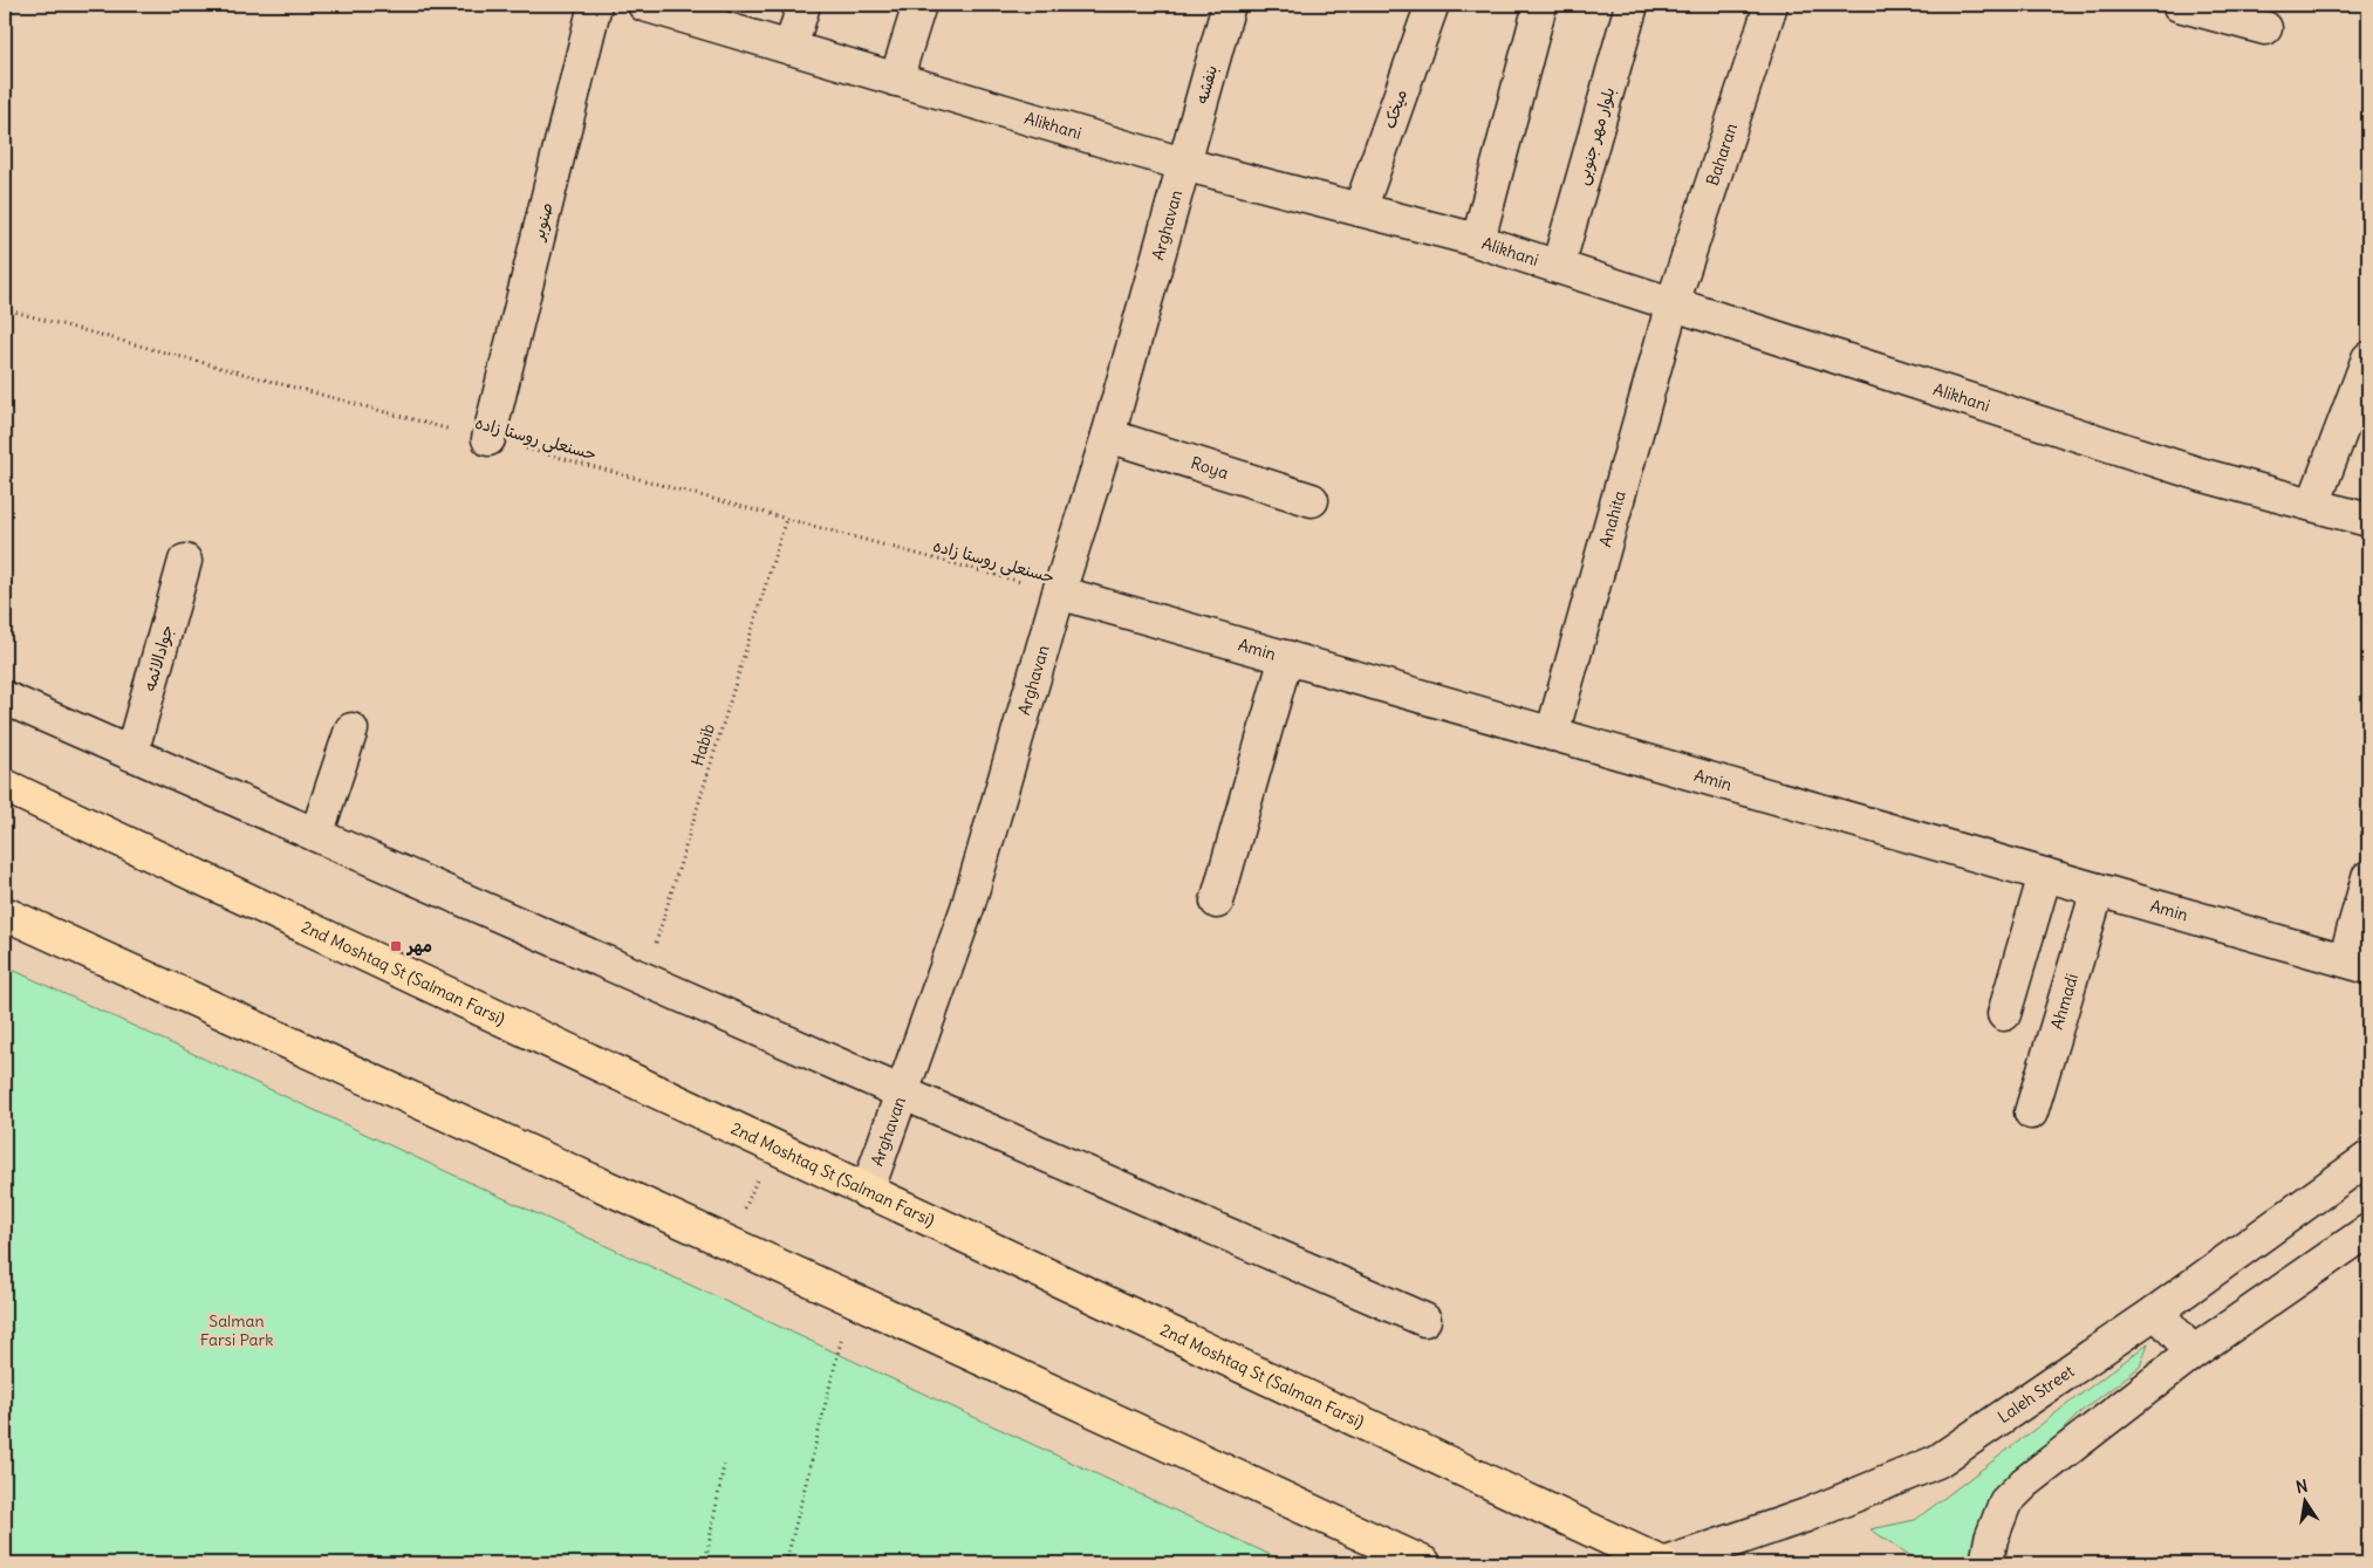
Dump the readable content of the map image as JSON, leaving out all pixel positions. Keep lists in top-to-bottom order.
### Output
{
  "streets": {
    "main road": ["2nd Moshtaq St (Salman Farsi)"],
    "street": [
      "بنفشه",
      "میخک",
      "Alikhani",
      "بلوار مهر جنوبی",
      "Baharan",
      "صنوبر",
      "Arghavan",
      "Roya",
      "Anahita",
      "Amin",
      "جوادالائمه",
      "Ahmadi",
      "Laleh Street"
    ],
    "path": ["حسنعلی روستا زاده", "Habib"]
  },
  "crossings": [
    ["بنفشه", "Alikhani"],
    ["بنفشه", "Arghavan"],
    ["میخک", "Alikhani"],
    ["Alikhani", "بلوار مهر جنوبی"],
    ["Alikhani", "Baharan"],
    ["Alikhani", "Arghavan"],
    ["Alikhani", "Anahita"],
    ["Baharan", "Anahita"],
    ["صنوبر", "حسنعلی روستا زاده"],
    ["Arghavan", "حسنعلی روستا زاده"],
    ["Arghavan", "Roya"],
    ["Arghavan", "Amin"],
    ["Arghavan", "2nd Moshtaq St (Salman Farsi)"],
    ["حسنعلی روستا زاده", "Amin"],
    ["حسنعلی روستا زاده", "Habib"],
    ["Anahita", "Amin"],
    ["Amin", "Ahmadi"]
  ],
  "parks": ["Salman Farsi Park"],
  "places": {
    "transit": ["مهر"]
  },
  "north": "top"
}
